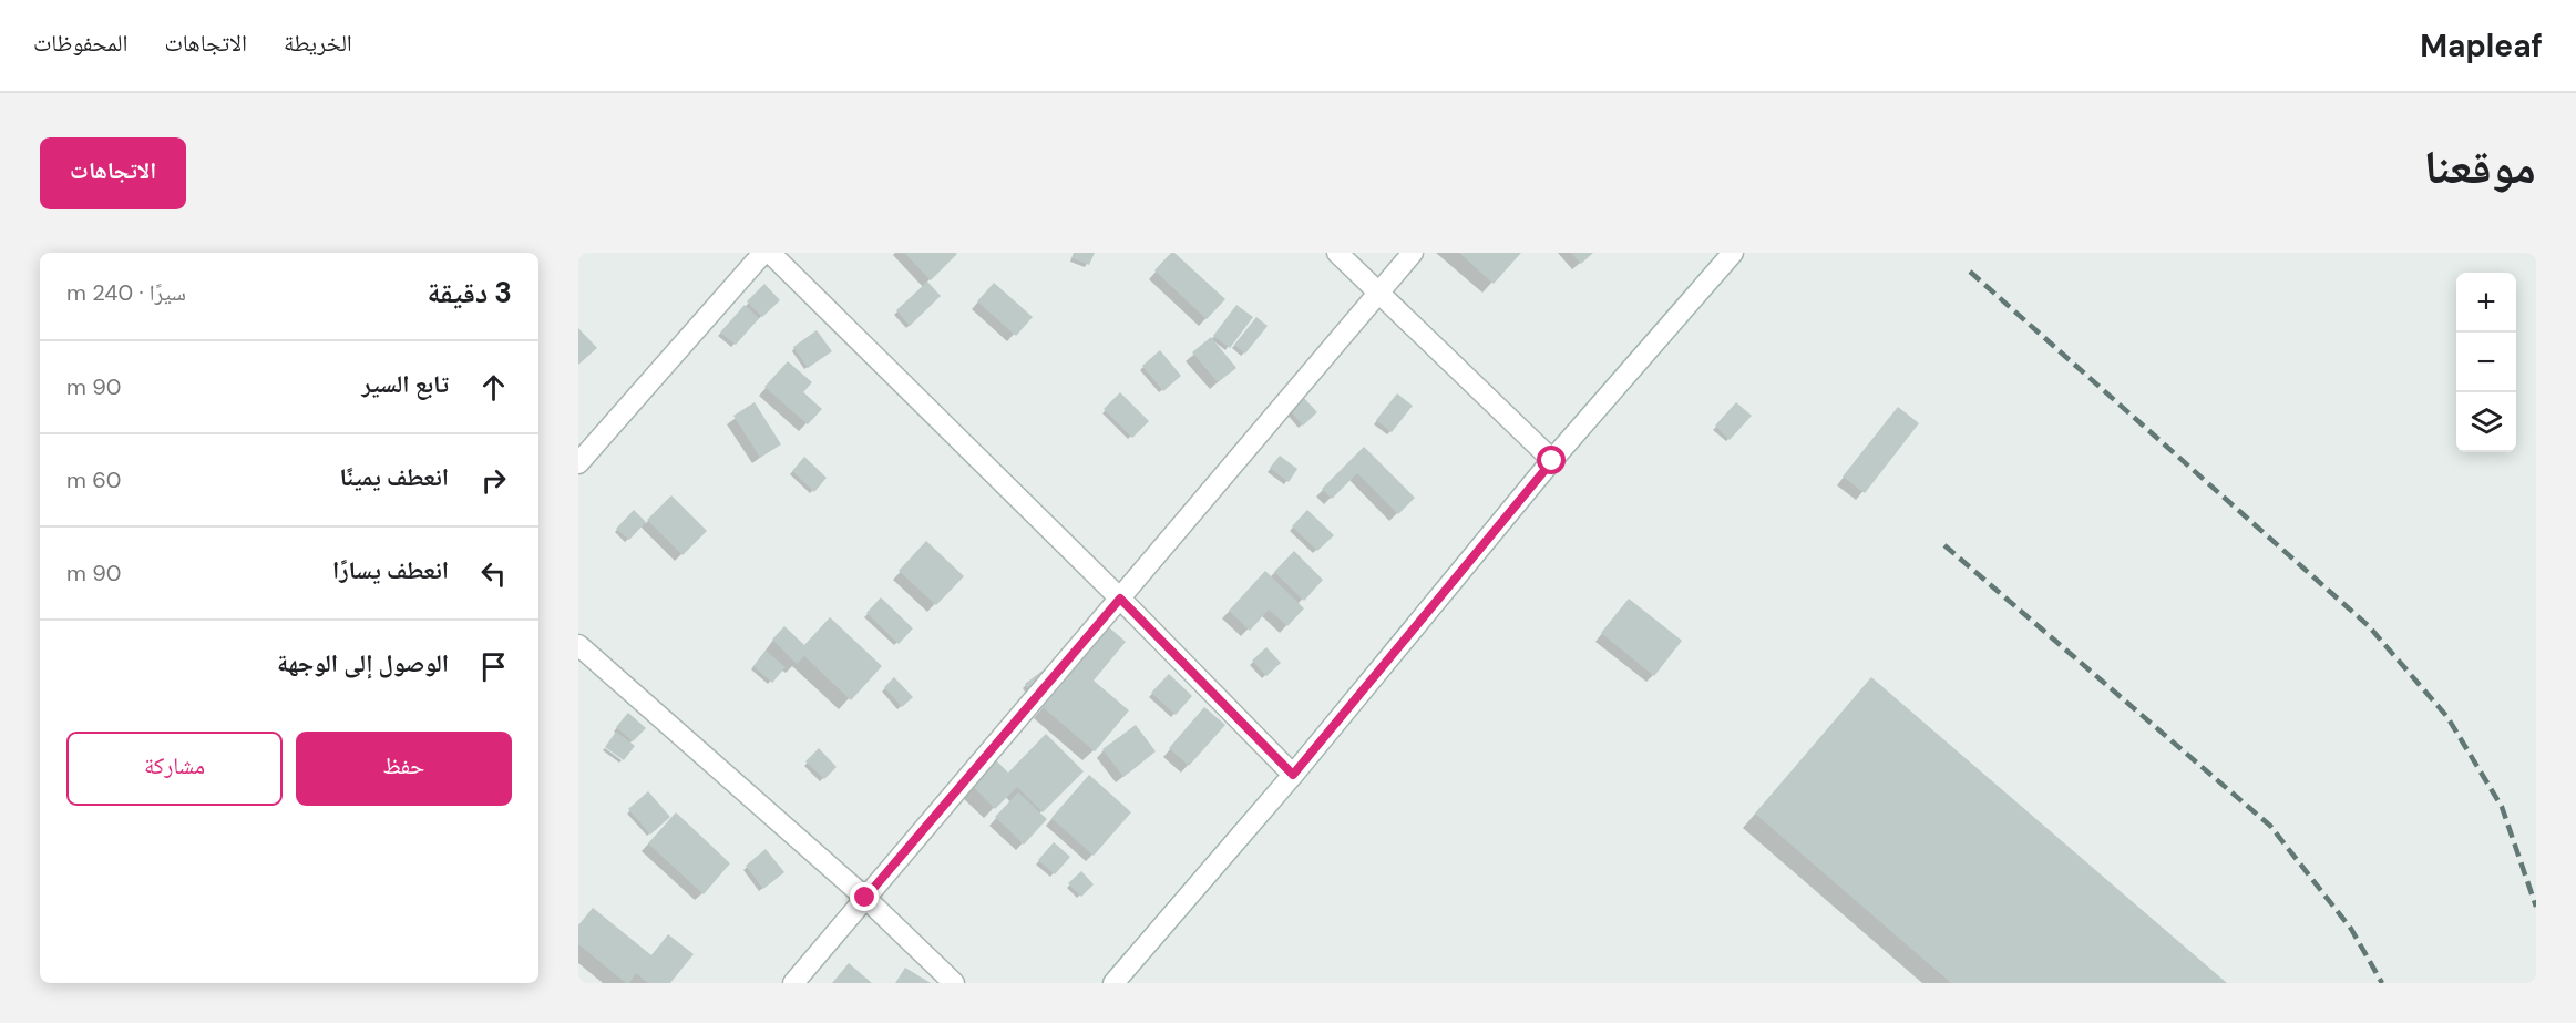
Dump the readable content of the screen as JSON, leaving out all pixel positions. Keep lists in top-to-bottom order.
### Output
{
  "page": {
    "header": "Mapleaf",
    "nav": ["الخريطة", "الاتجاهات", "المحفوظات"],
    "title": "موقعنا",
    "buttons": [
      "الاتجاهات",
      ["حفظ", "مشاركة"]
    ],
    "heading": ["3 دقيقة", "سيرًا · 240 m"],
    "map_buttons": ["+", "−"],
    "list": [
      ["تابع السير", "90 m"],
      ["انعطف يمينًا", "60 m"],
      ["انعطف يسارًا", "90 m"],
      "الوصول إلى الوجهة"
    ]
  }
}
